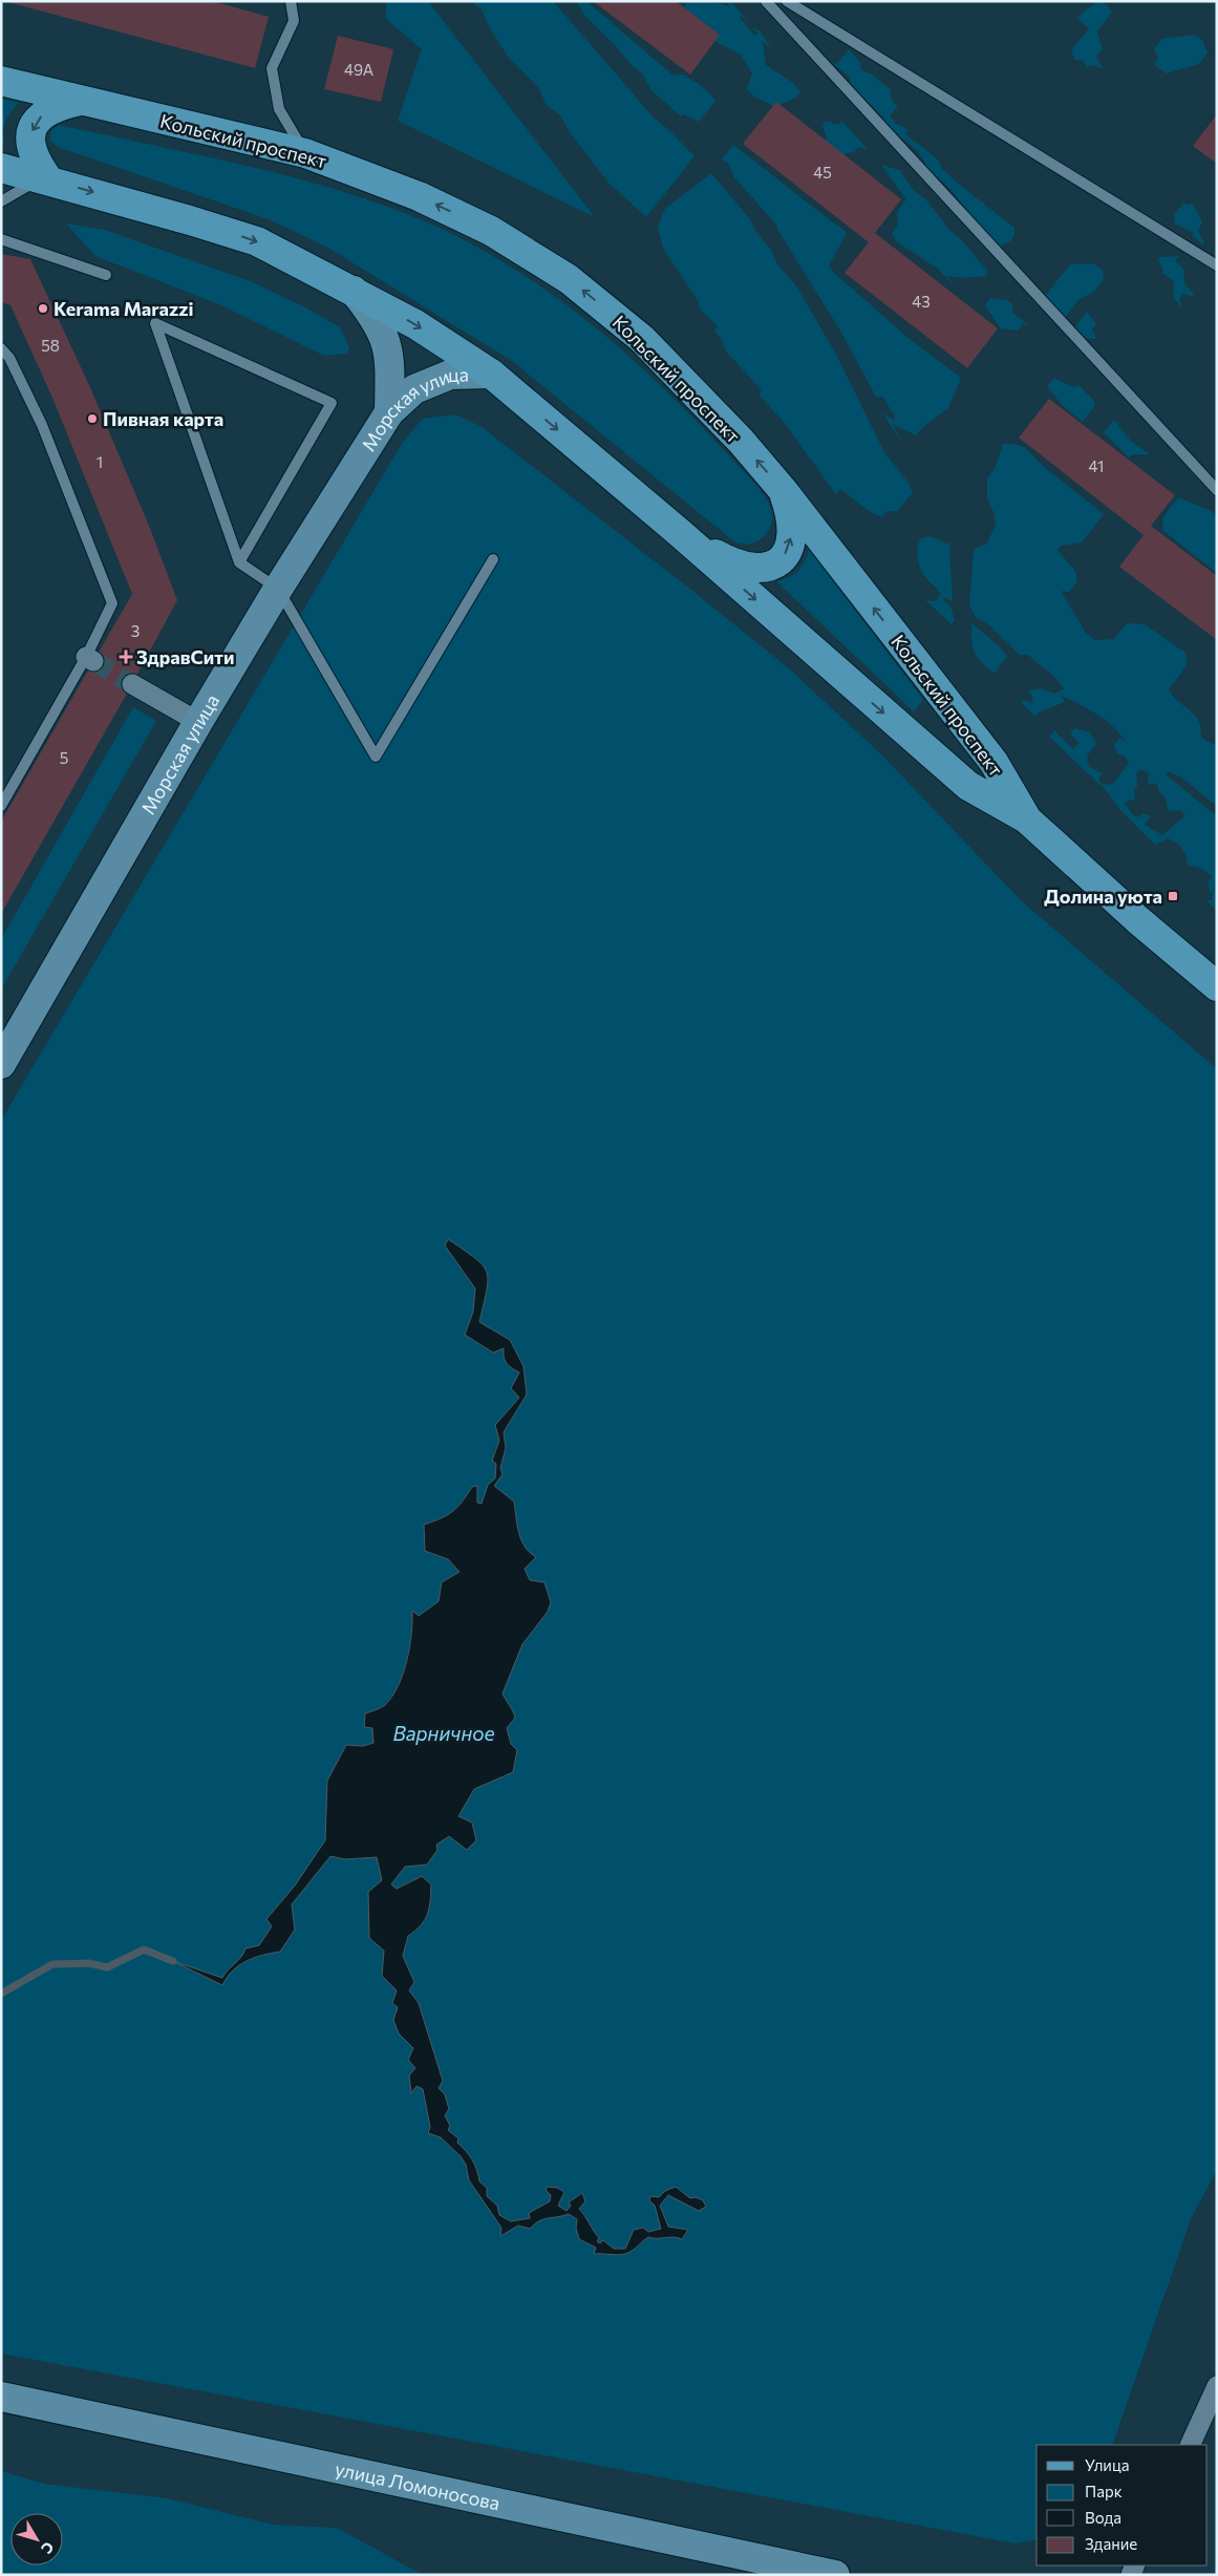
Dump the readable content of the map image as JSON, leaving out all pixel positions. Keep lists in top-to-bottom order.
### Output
{
  "streets": {
    "main road": ["Кольский проспект"],
    "street": ["Морская улица", "улица Ломоносова"]
  },
  "crossings": [
    ["Кольский проспект", "Морская улица"]
  ],
  "water": ["Варничное"],
  "places": {
    "other": ["Kerama Marazzi", "Пивная карта"],
    "health": ["ЗдравСити"],
    "transit": ["Долина уюта"]
  },
  "house_numbers": [
    "49А",
    "45",
    "43",
    "58",
    "1",
    "41",
    "3",
    "5"
  ],
  "legend": [
    "Улица",
    "Парк",
    "Вода",
    "Здание"
  ],
  "north": "bottom right"
}
